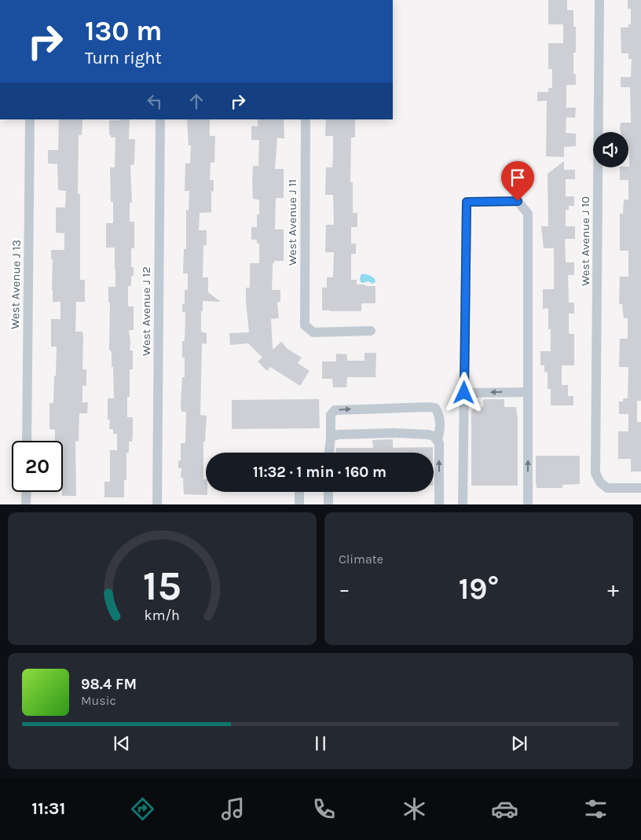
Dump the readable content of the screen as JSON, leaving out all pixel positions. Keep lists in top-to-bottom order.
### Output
{
  "streets": {
    "street": [
      "West Avenue J 11",
      "West Avenue J 10",
      "West Avenue J 13",
      "West Avenue J 12"
    ]
  },
  "page": {
    "turn": ["130 m", "Turn right"],
    "limit": "20",
    "trip": "11:32 · 1 min · 160 m",
    "tile": "Climate",
    "heat": ["−", "19°", "+"],
    "song": ["98.4 FM", "Music"],
    "tabs": "11:31",
    "gauge": ["15", "km/h"]
  }
}
